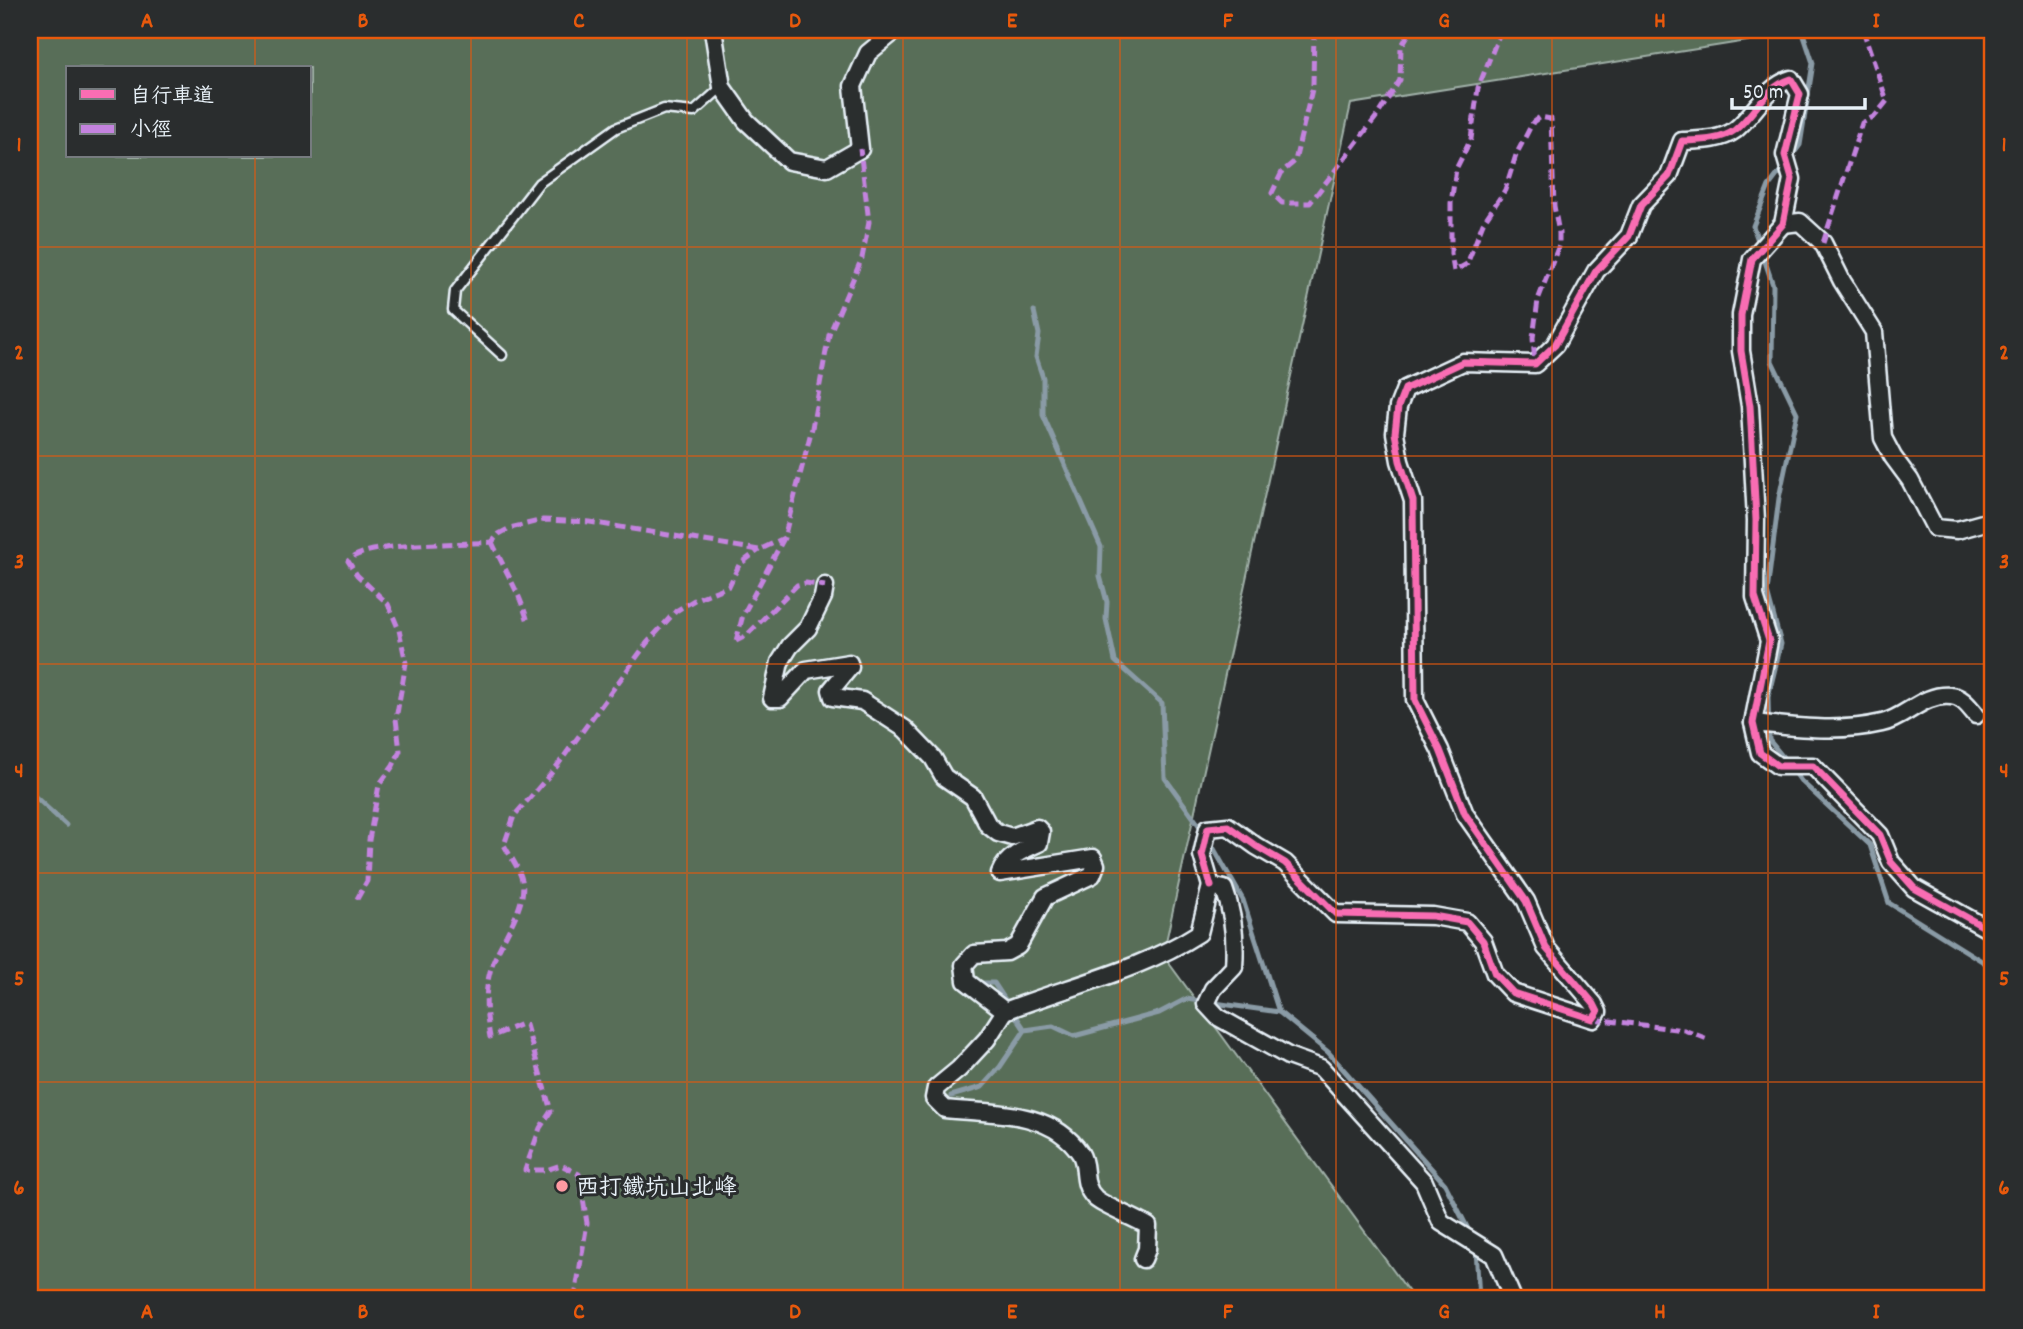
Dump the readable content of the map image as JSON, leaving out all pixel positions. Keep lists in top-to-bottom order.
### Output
{
  "places": ["西打鐵坑山北峰"],
  "legend": ["自行車道", "小徑"],
  "scale_bar": "50 m",
  "grid": {
    "columns": [
      "A",
      "B",
      "C",
      "D",
      "E",
      "F",
      "G",
      "H",
      "I"
    ],
    "rows": [
      "1",
      "2",
      "3",
      "4",
      "5",
      "6"
    ]
  }
}
